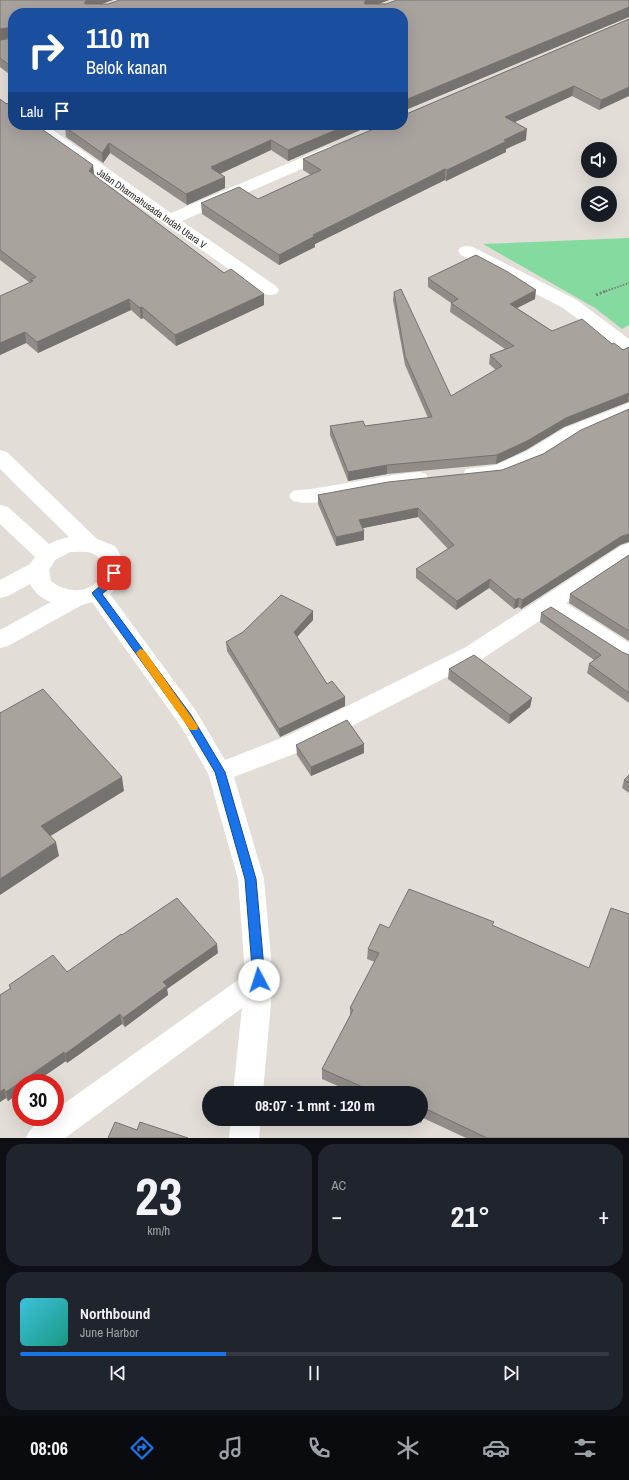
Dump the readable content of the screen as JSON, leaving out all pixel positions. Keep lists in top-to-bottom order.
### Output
{
  "streets": {
    "street": ["Jalan Dharmahusada Indah Utara V"]
  },
  "page": {
    "turn": ["110 m", "Belok kanan"],
    "then": "Lalu",
    "limit": "30",
    "trip": "08:07 · 1 mnt · 120 m",
    "tile": [
      ["23", "km/h"],
      "AC"
    ],
    "heat": ["−", "21°", "+"],
    "song": ["Northbound", "June Harbor"],
    "tabs": "08:06"
  }
}
